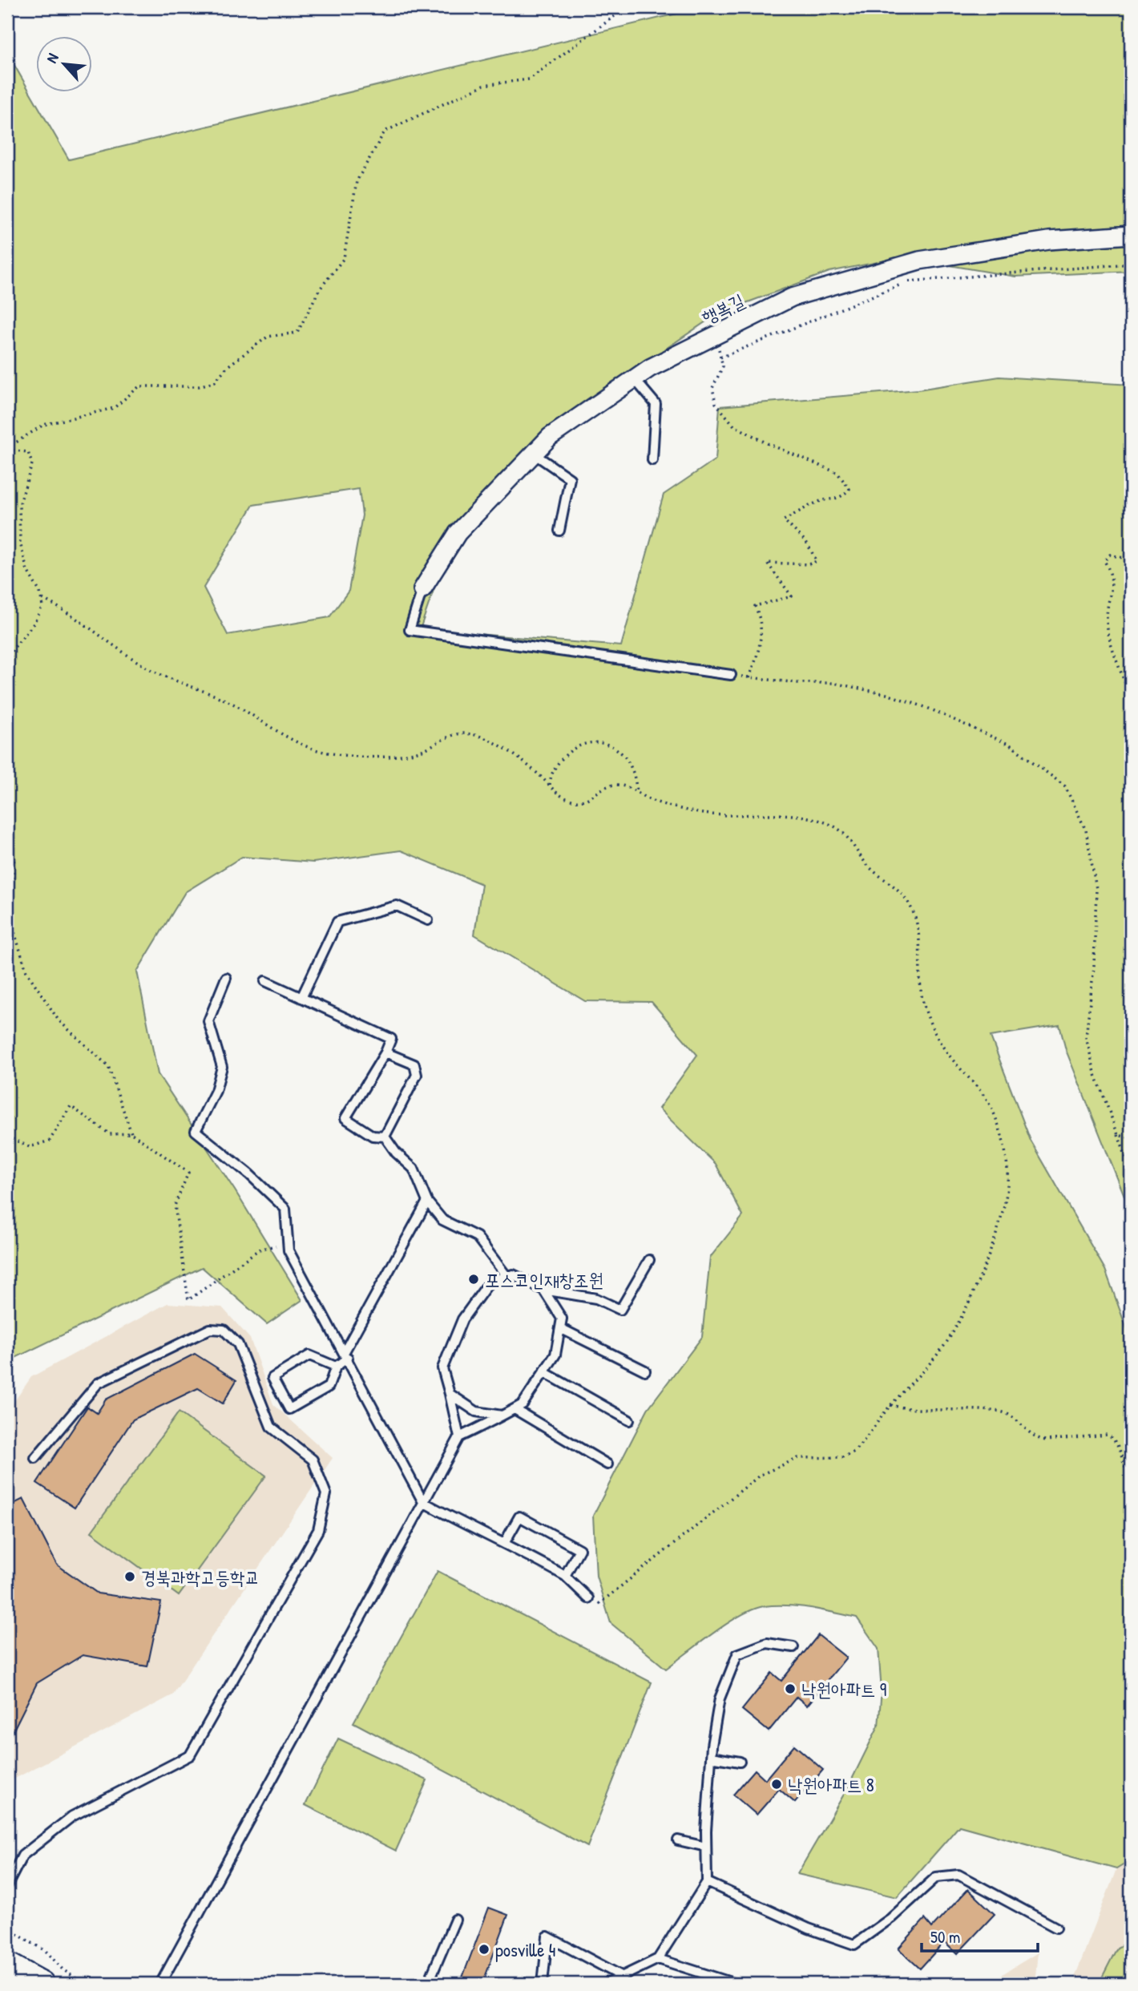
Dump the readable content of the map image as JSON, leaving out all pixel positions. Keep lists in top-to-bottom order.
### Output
{
  "streets": {
    "street": ["행복길"]
  },
  "places": [
    "포스코인재창조원",
    "경북과학고등학교",
    "낙원아파트 9",
    "낙원아파트 8",
    "posville 4"
  ],
  "scale_bar": "50 m",
  "north": "top left"
}
